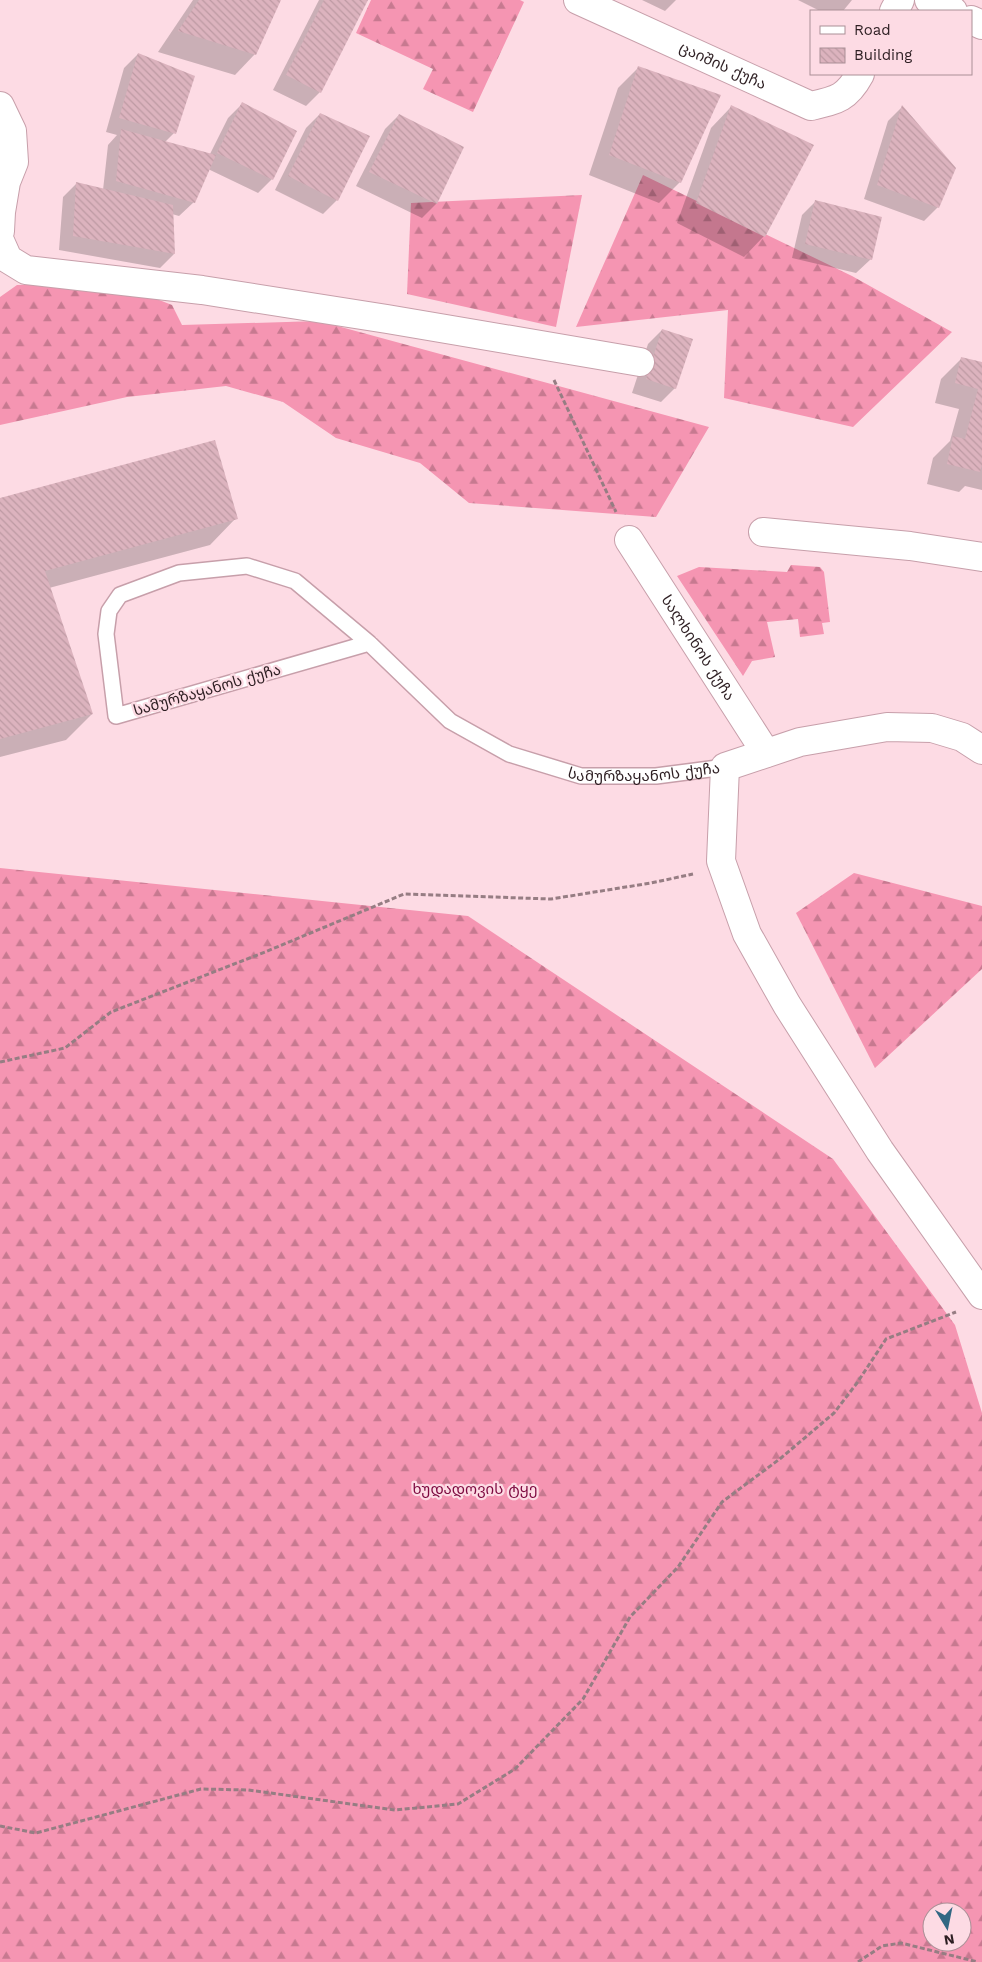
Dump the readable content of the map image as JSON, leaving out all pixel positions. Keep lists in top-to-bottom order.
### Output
{
  "streets": {
    "street": ["ცაიშის ქუჩა", "სალხინოს ქუჩა", "სამურზაყანოს ქუჩა"]
  },
  "crossings": [
    ["სალხინოს ქუჩა", "სამურზაყანოს ქუჩა"]
  ],
  "parks": ["ხუდადოვის ტყე"],
  "legend": ["Road", "Building"],
  "north": "bottom"
}
